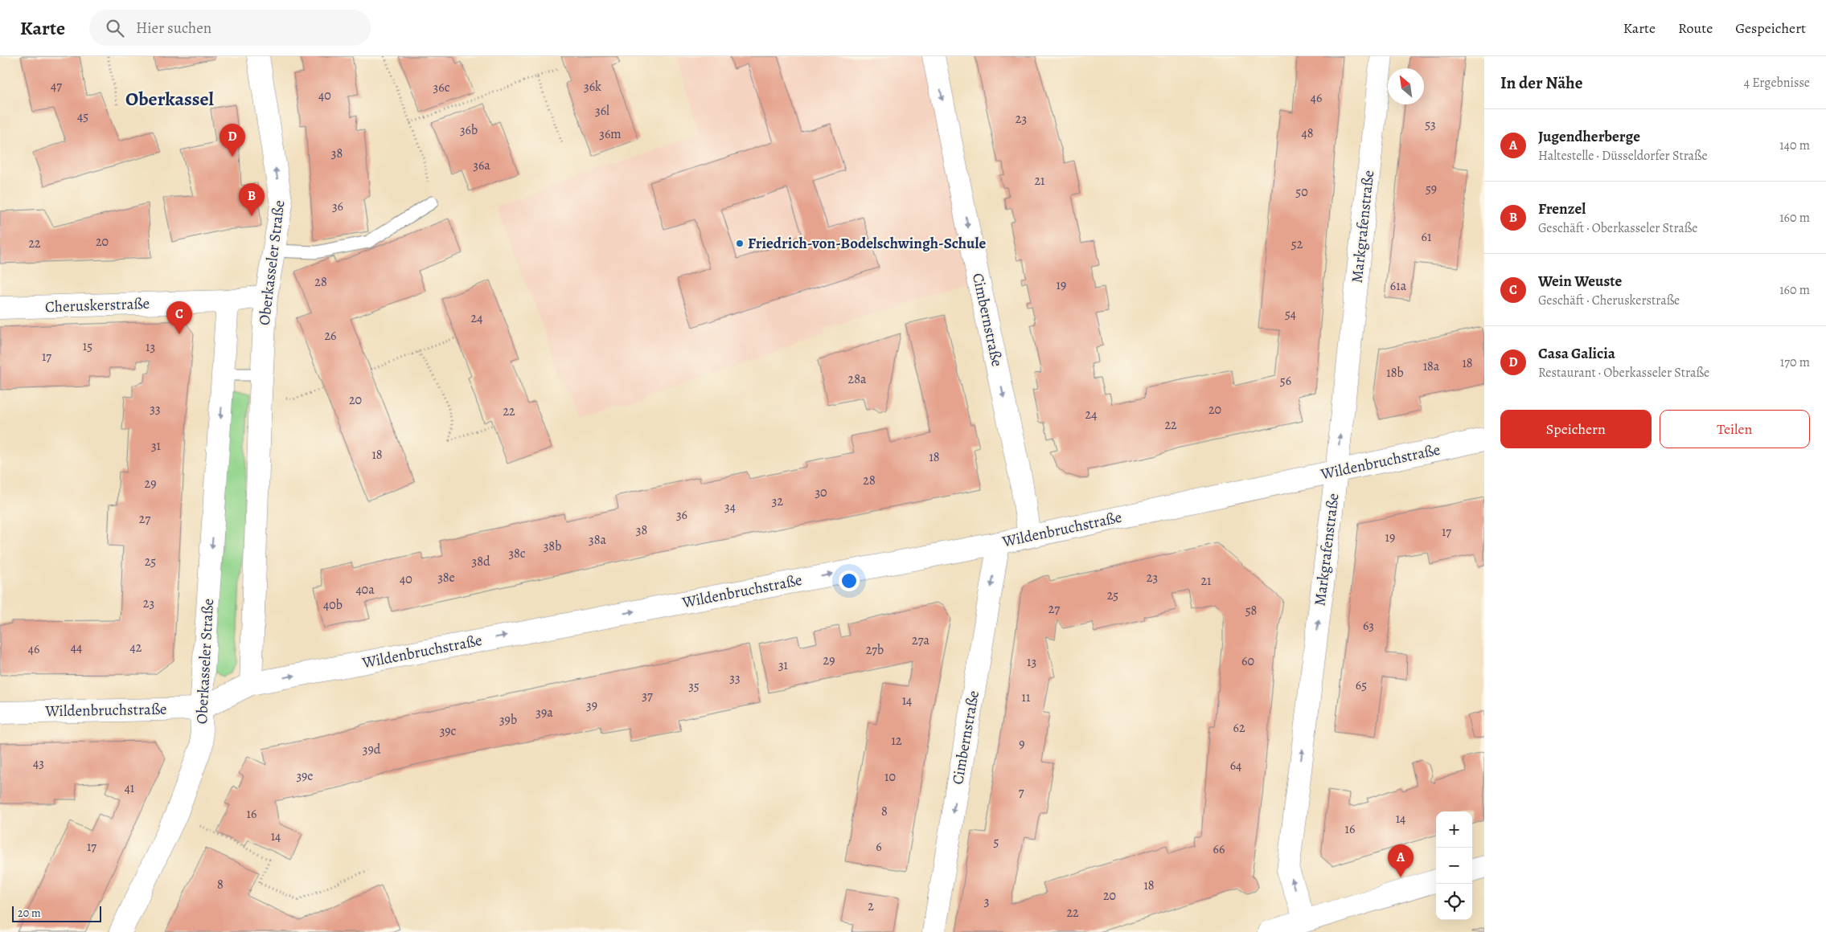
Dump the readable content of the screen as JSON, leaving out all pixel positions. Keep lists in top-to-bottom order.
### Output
{
  "streets": {
    "street": [
      "Markgrafenstraße",
      "Oberkasseler Straße",
      "Cheruskerstraße",
      "Cimbernstraße",
      "Wildenbruchstraße"
    ]
  },
  "crossings": [
    ["Markgrafenstraße", "Wildenbruchstraße"],
    ["Oberkasseler Straße", "Cheruskerstraße"],
    ["Oberkasseler Straße", "Wildenbruchstraße"],
    ["Cimbernstraße", "Wildenbruchstraße"]
  ],
  "one_way": ["Markgrafenstraße", "Cimbernstraße", "Wildenbruchstraße"],
  "districts": ["Oberkassel"],
  "places": ["Friedrich-von-Bodelschwingh-Schule"],
  "house_numbers": [
    "47",
    "36k",
    "36c",
    "40",
    "46",
    "36l",
    "45",
    "23",
    "53",
    "36b",
    "48",
    "36m",
    "38",
    "36a",
    "21",
    "59",
    "50",
    "36",
    "61",
    "20",
    "22",
    "52",
    "28",
    "19",
    "61a",
    "54",
    "24",
    "26",
    "15",
    "13",
    "17",
    "18",
    "18a",
    "18b",
    "28a",
    "56",
    "20",
    "33",
    "20",
    "22",
    "24",
    "22",
    "31",
    "18",
    "18",
    "28",
    "29",
    "30",
    "32",
    "34",
    "36",
    "27",
    "38",
    "17",
    "19",
    "38a",
    "38b",
    "38c",
    "25",
    "38d",
    "38e",
    "23",
    "40",
    "21",
    "40a",
    "25",
    "23",
    "40b",
    "27",
    "58",
    "63",
    "27a",
    "44",
    "42",
    "46",
    "27b",
    "29",
    "60",
    "13",
    "31",
    "33",
    "65",
    "35",
    "37",
    "11",
    "14",
    "39",
    "39a",
    "39b",
    "62",
    "39c",
    "12",
    "9",
    "39d",
    "43",
    "64",
    "39e",
    "10",
    "41",
    "7",
    "8",
    "16",
    "14",
    "16",
    "14",
    "5",
    "17",
    "6",
    "66",
    "8",
    "18",
    "20",
    "3",
    "2",
    "22"
  ],
  "scale_bar": "20 m",
  "north": "top left",
  "page": {
    "header": "Karte",
    "search": "Hier suchen",
    "nav": ["Karte", "Route", "Gespeichert"],
    "heading": ["In der Nähe", "4 Ergebnisse"],
    "list": [
      {
        "mark": "A",
        "name": "Jugendherberge",
        "note": "Haltestelle · Düsseldorfer Straße",
        "value": "140 m"
      },
      {
        "mark": "B",
        "name": "Frenzel",
        "note": "Geschäft · Oberkasseler Straße",
        "value": "160 m"
      },
      {
        "mark": "C",
        "name": "Wein Weuste",
        "note": "Geschäft · Cheruskerstraße",
        "value": "160 m"
      },
      {
        "mark": "D",
        "name": "Casa Galicia",
        "note": "Restaurant · Oberkasseler Straße",
        "value": "170 m"
      }
    ],
    "pins": [
      "D",
      "B",
      "C",
      "A"
    ],
    "buttons": ["Speichern", "Teilen"],
    "map_buttons": ["+", "−"],
    "scale": "20 m"
  }
}
